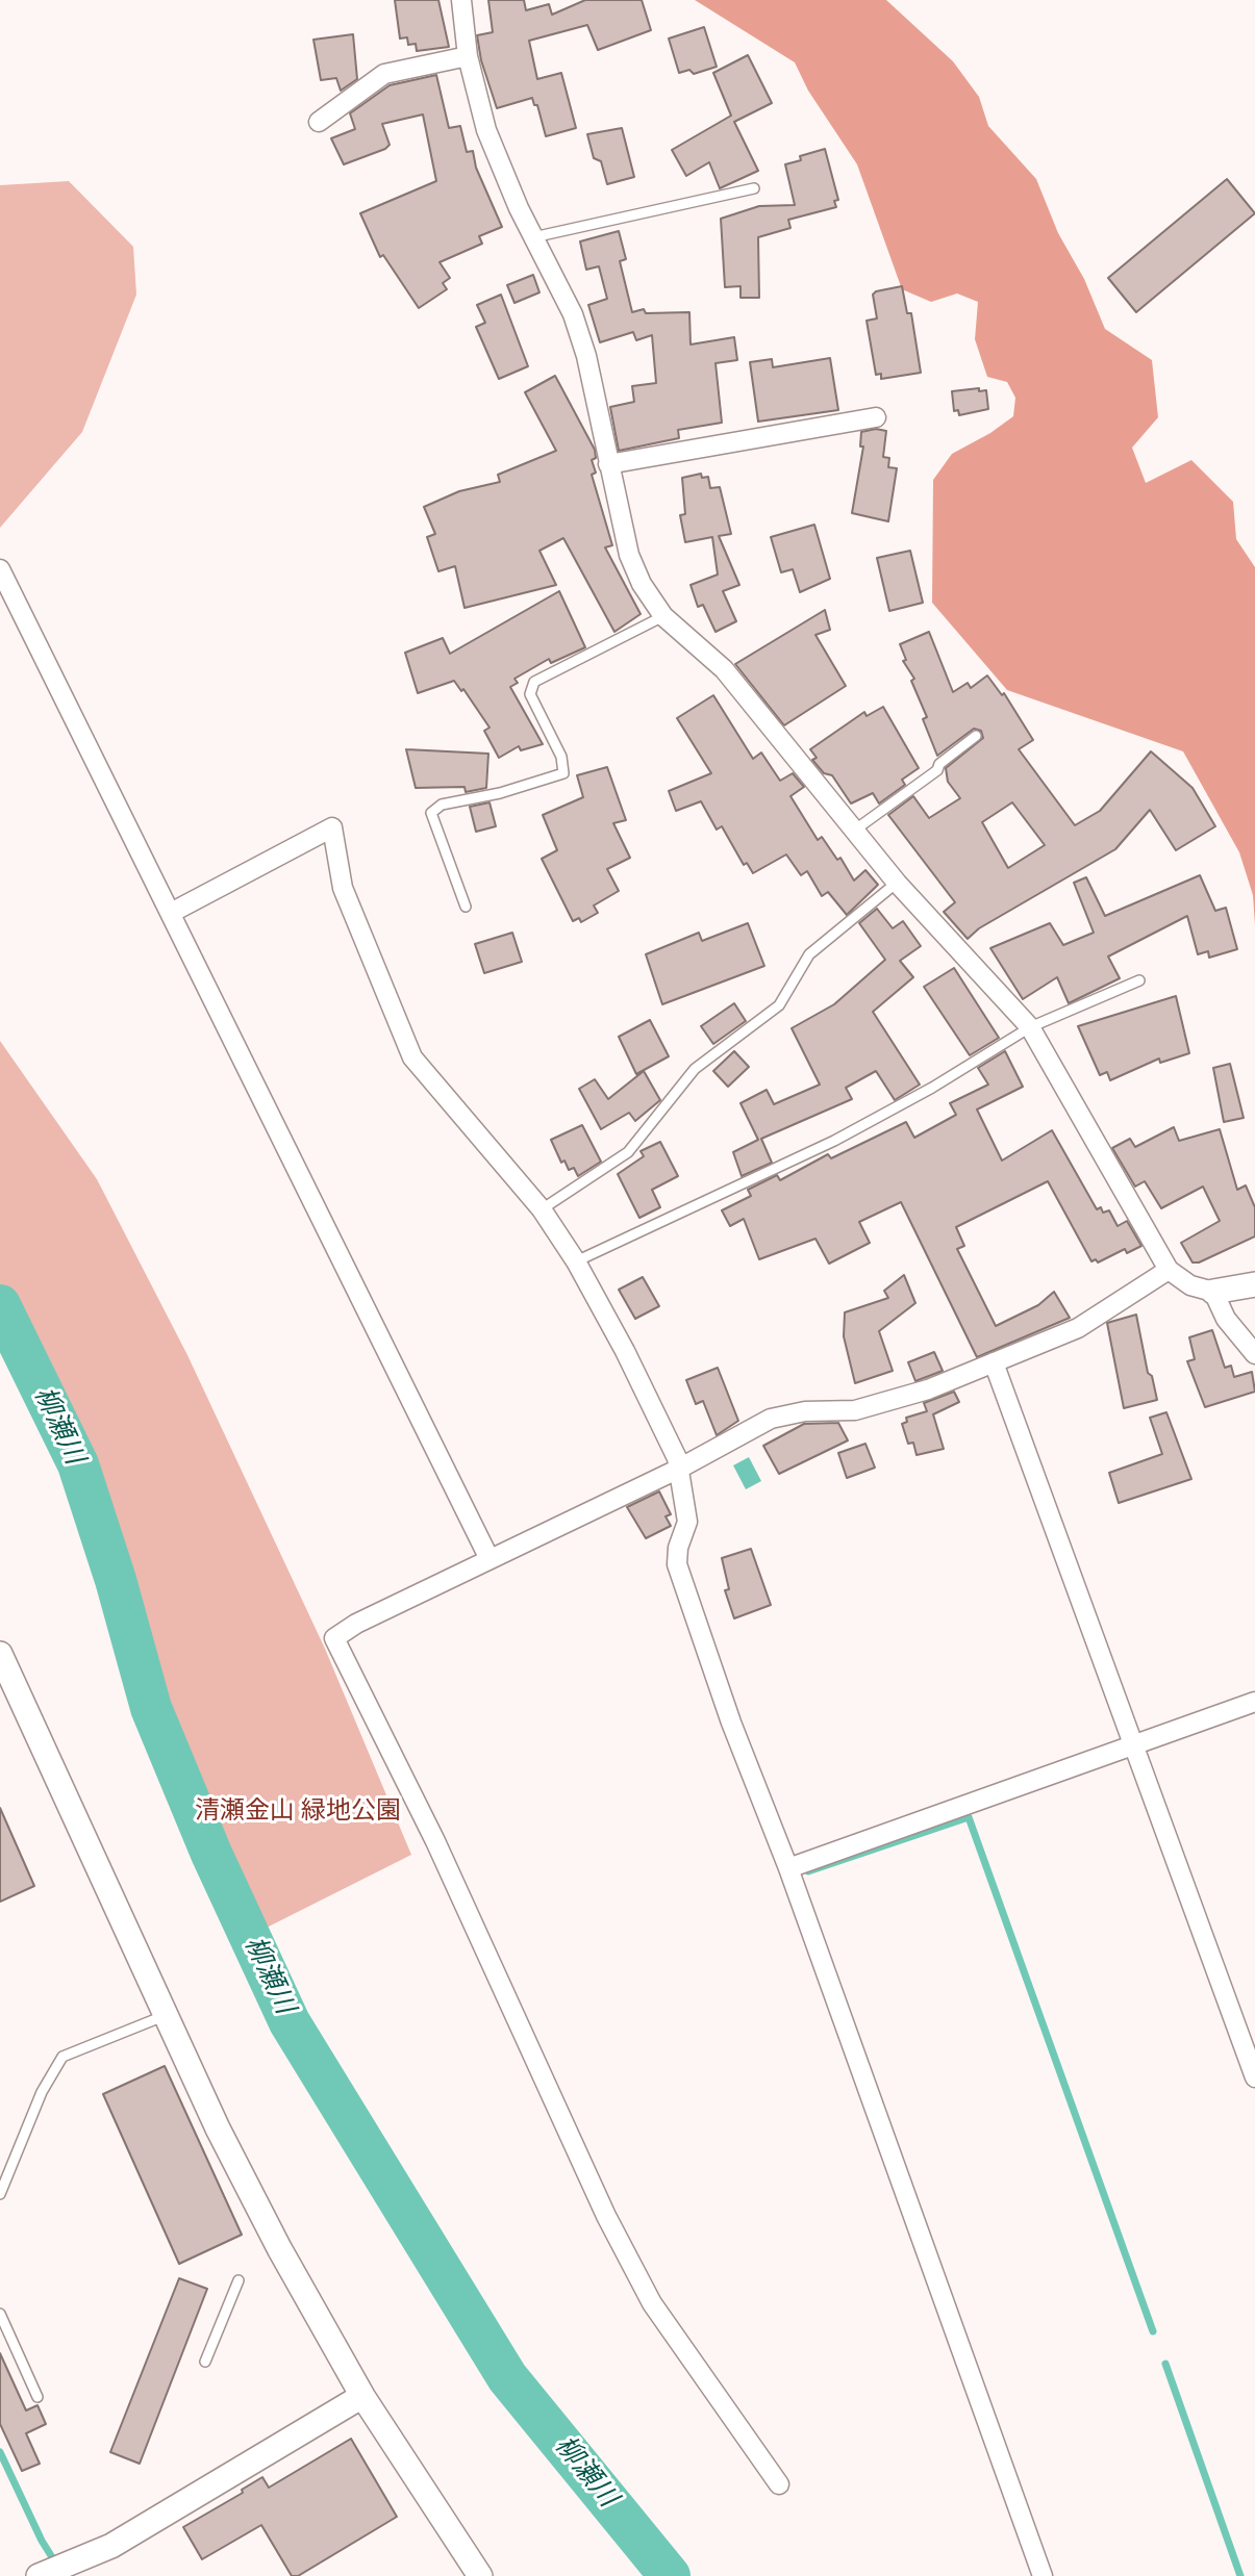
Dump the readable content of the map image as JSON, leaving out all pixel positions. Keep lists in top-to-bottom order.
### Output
{
  "water": ["柳瀬川"],
  "parks": ["清瀬金山 緑地公園"]
}
